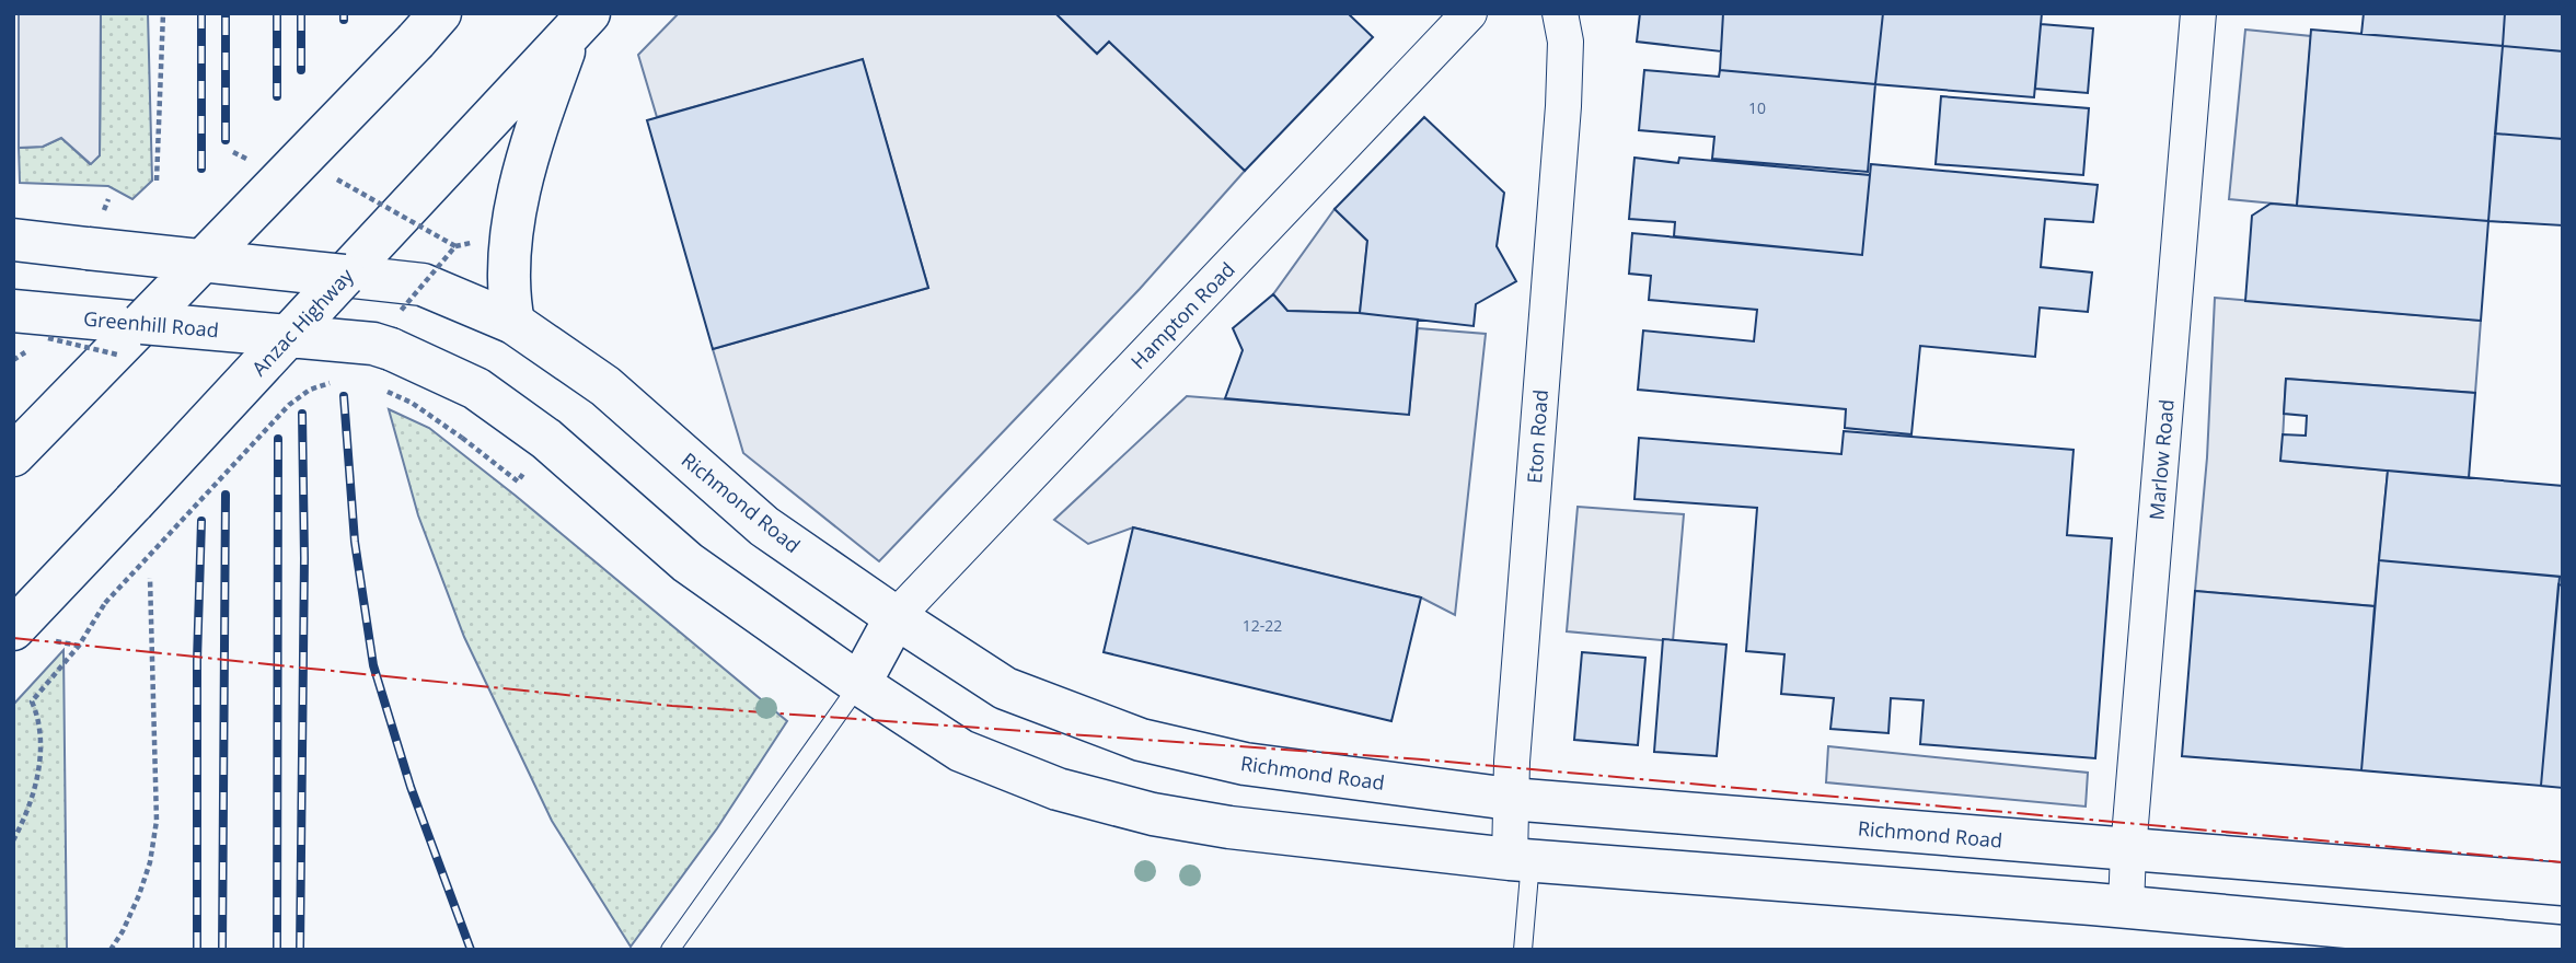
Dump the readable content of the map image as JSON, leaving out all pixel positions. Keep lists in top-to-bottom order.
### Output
{
  "streets": {
    "main road": ["Anzac Highway", "Greenhill Road", "Richmond Road"],
    "street": ["Hampton Road", "Eton Road", "Marlow Road"]
  },
  "crossings": [
    ["Hampton Road", "Richmond Road"],
    ["Anzac Highway", "Greenhill Road"],
    ["Anzac Highway", "Richmond Road"],
    ["Eton Road", "Richmond Road"],
    ["Marlow Road", "Richmond Road"]
  ],
  "house_numbers": ["10", "12-22"]
}
